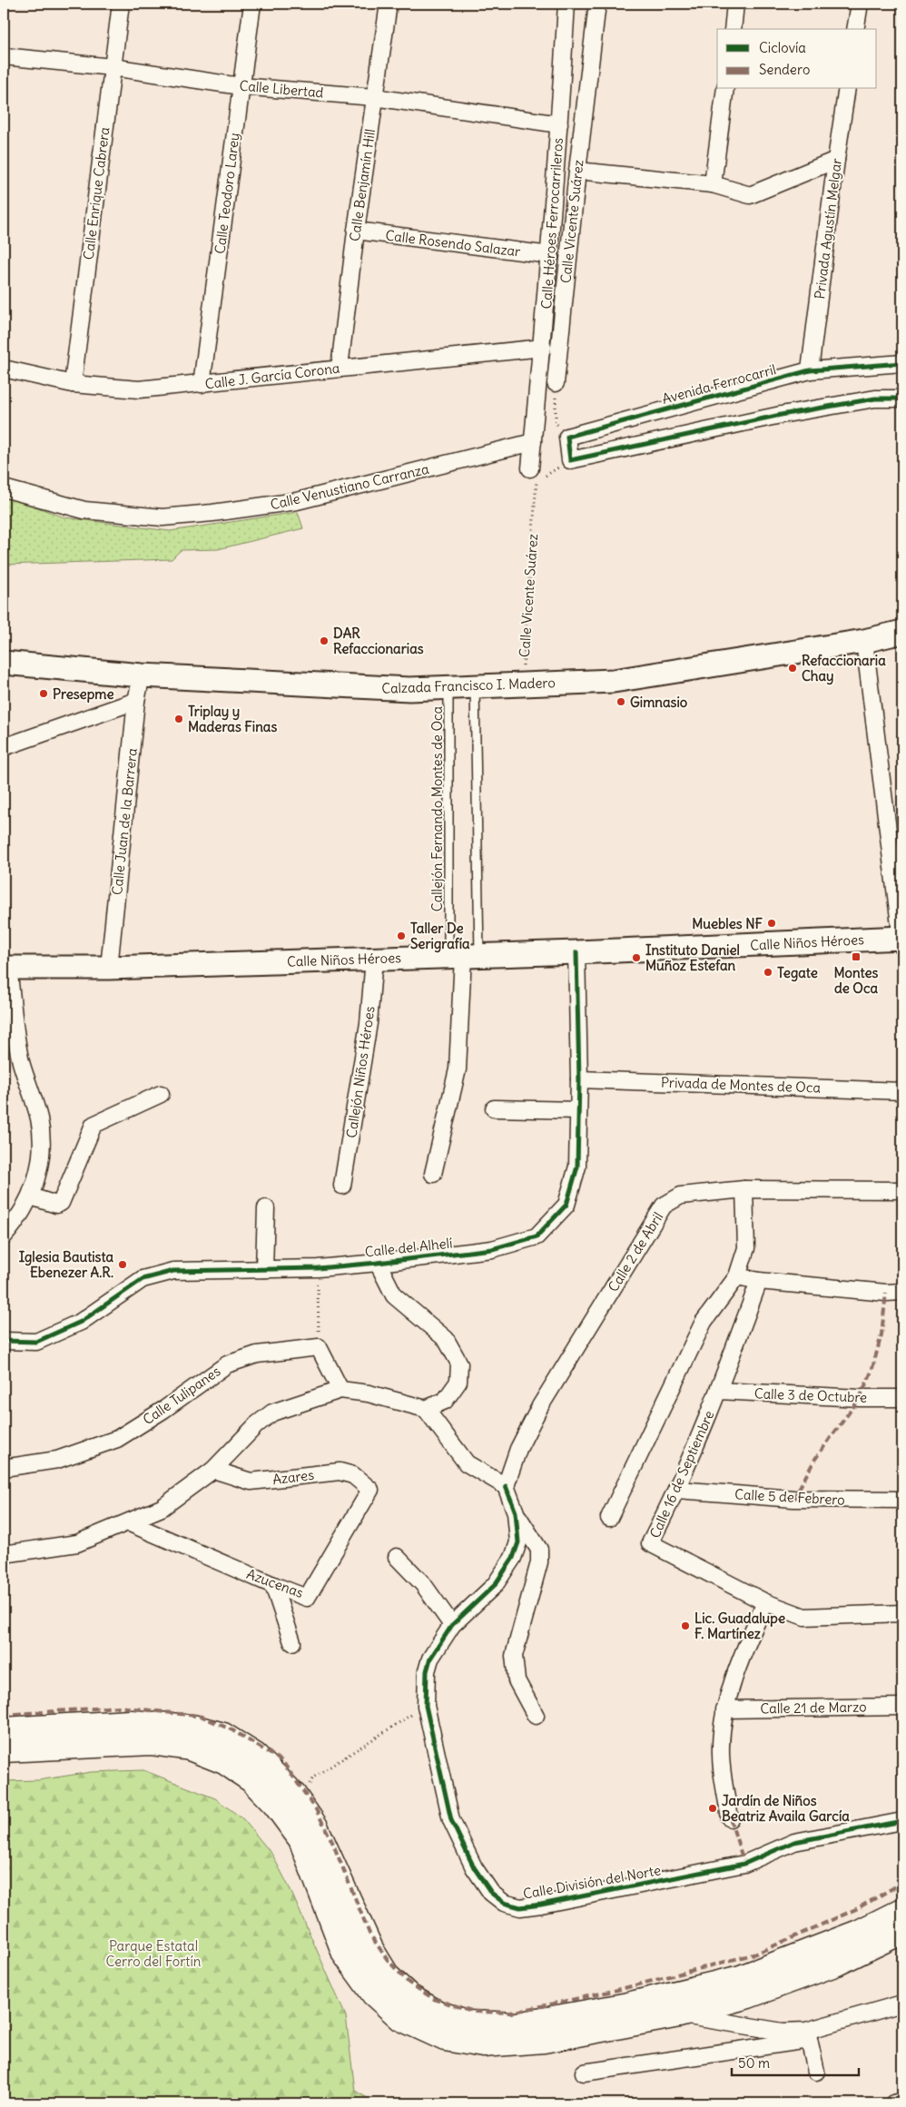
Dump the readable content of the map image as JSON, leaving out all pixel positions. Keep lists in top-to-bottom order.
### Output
{
  "streets": {
    "main road": ["Calzada Francisco I. Madero", "Calle Niños Héroes"],
    "street": [
      "Calle Libertad",
      "Calle Benjamín Hill",
      "Calle Enrique Cabrera",
      "Calle Teodoro Larey",
      "Calle Vicente Suárez",
      "Calle Héroes Ferrocarrileros",
      "Privada Agustín Melgar",
      "Calle Rosendo Salazar",
      "Calle J. García Corona",
      "Avenida Ferrocarril",
      "Calle Venustiano Carranza",
      "Calle Juan de la Barrera",
      "Callejón Niños Héroes",
      "Privada de Montes de Oca",
      "Calle del Alhelí",
      "Calle 2 de Abril",
      "Calle Tulipanes",
      "Calle 3 de Octubre",
      "Calle 16 de Septiembre",
      "Azares",
      "Calle 5 de Febrero",
      "Azucenas",
      "Calle 21 de Marzo",
      "Calle División del Norte"
    ],
    "lane": ["Callejón Fernando Montes de Oca"]
  },
  "crossings": [
    ["Calle Libertad", "Calle Benjamín Hill"],
    ["Calle Libertad", "Calle Enrique Cabrera"],
    ["Calle Libertad", "Calle Teodoro Larey"],
    ["Calle Libertad", "Calle Héroes Ferrocarrileros"],
    ["Calle Benjamín Hill", "Calle Rosendo Salazar"],
    ["Calle Benjamín Hill", "Calle J. García Corona"],
    ["Calle Enrique Cabrera", "Calle J. García Corona"],
    ["Calle Teodoro Larey", "Calle J. García Corona"],
    ["Calle Vicente Suárez", "Calle Héroes Ferrocarrileros"],
    ["Calle Vicente Suárez", "Calzada Francisco I. Madero"],
    ["Calle Héroes Ferrocarrileros", "Calle Rosendo Salazar"],
    ["Calle Héroes Ferrocarrileros", "Calle J. García Corona"],
    ["Calle Héroes Ferrocarrileros", "Calle Venustiano Carranza"],
    ["Privada Agustín Melgar", "Avenida Ferrocarril"],
    ["Calzada Francisco I. Madero", "Callejón Fernando Montes de Oca"],
    ["Calzada Francisco I. Madero", "Calle Juan de la Barrera"],
    ["Callejón Fernando Montes de Oca", "Calle Niños Héroes"],
    ["Calle Juan de la Barrera", "Calle Niños Héroes"],
    ["Calle Niños Héroes", "Callejón Niños Héroes"],
    ["Calle Niños Héroes", "Calle del Alhelí"],
    ["Privada de Montes de Oca", "Calle del Alhelí"],
    ["Calle 2 de Abril", "Calle División del Norte"],
    ["Calle 3 de Octubre", "Calle 16 de Septiembre"],
    ["Calle 16 de Septiembre", "Calle 5 de Febrero"],
    ["Azares", "Azucenas"]
  ],
  "parks": ["Parque Estatal Cerro del Fortín"],
  "places": {
    "other": [
      "DAR Refaccionarias",
      "Refaccionaria Chay",
      "Presepme",
      "Gimnasio",
      "Triplay y Maderas Finas",
      "Muebles NF",
      "Taller De Serigrafía",
      "Instituto Daniel Muñoz Estefan",
      "Tegate",
      "Iglesia Bautista Ebenezer A.R.",
      "Lic. Guadalupe F. Martínez",
      "Jardín de Niños Beatriz Availa García"
    ],
    "transit": ["Montes de Oca"]
  },
  "legend": ["Ciclovía", "Sendero"],
  "scale_bar": "50 m"
}
